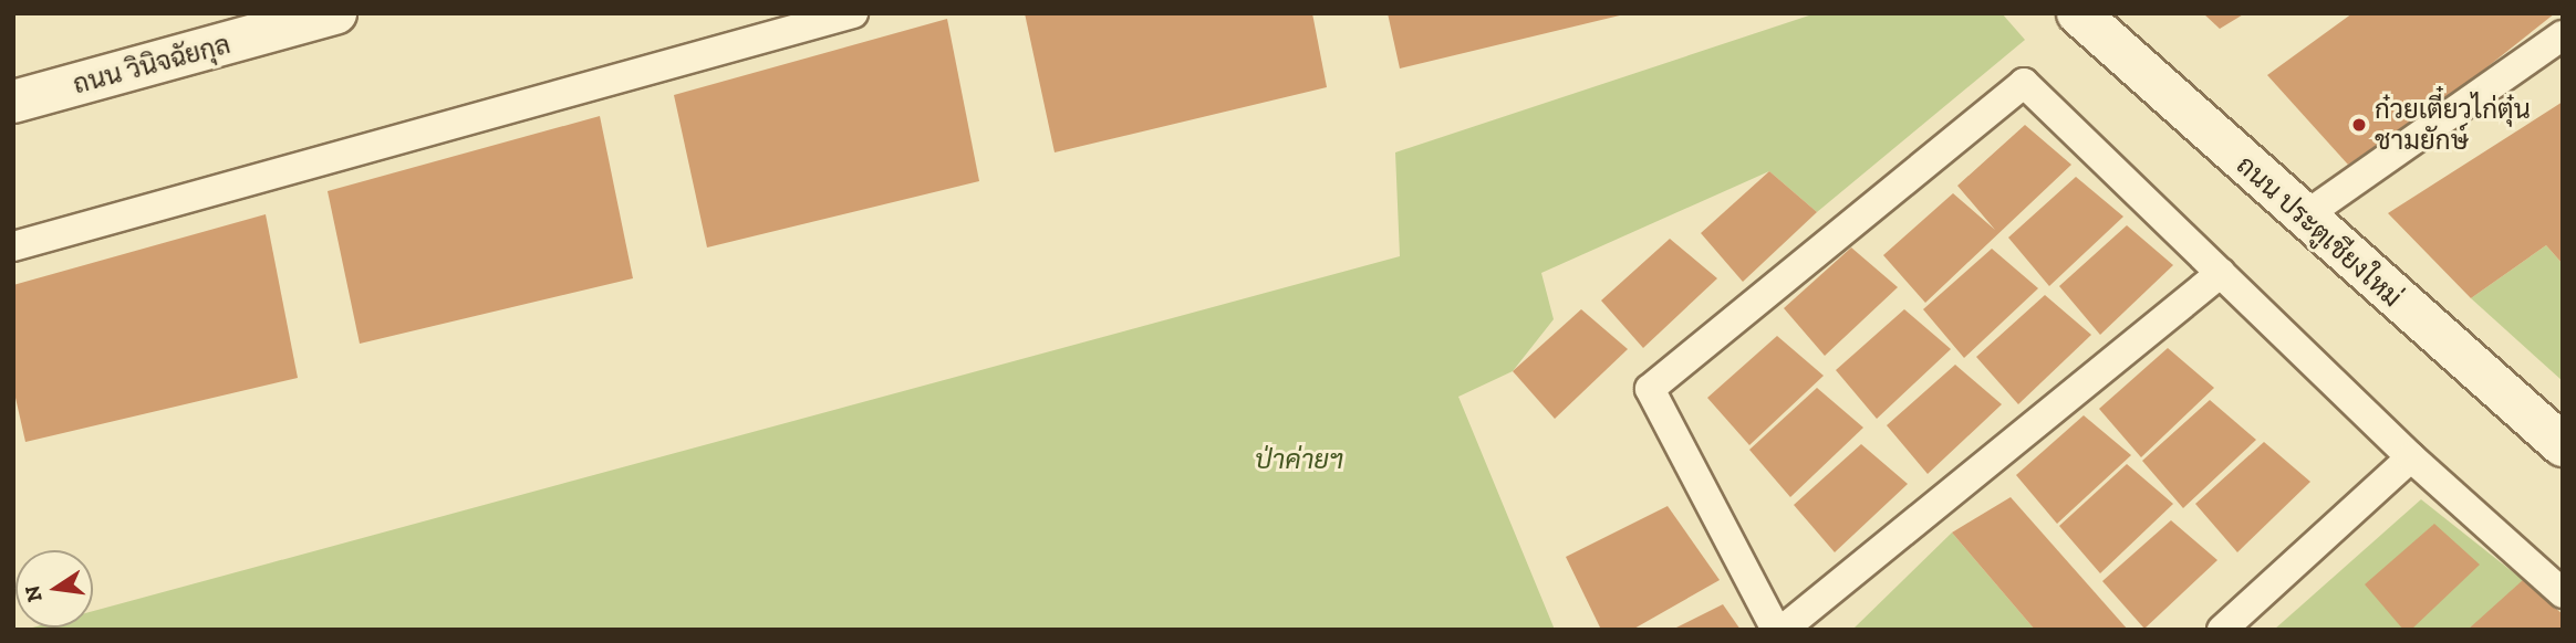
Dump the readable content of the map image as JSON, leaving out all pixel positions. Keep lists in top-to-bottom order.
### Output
{
  "streets": {
    "main road": ["ถนน วินิจฉัยกุล", "ถนน ประตูเชียงใหม่"]
  },
  "parks": ["ป่าค่ายฯ"],
  "places": ["ก๋วยเตี๋ยวไก่ตุ๋น ชามยักษ์"],
  "north": "left"
}
